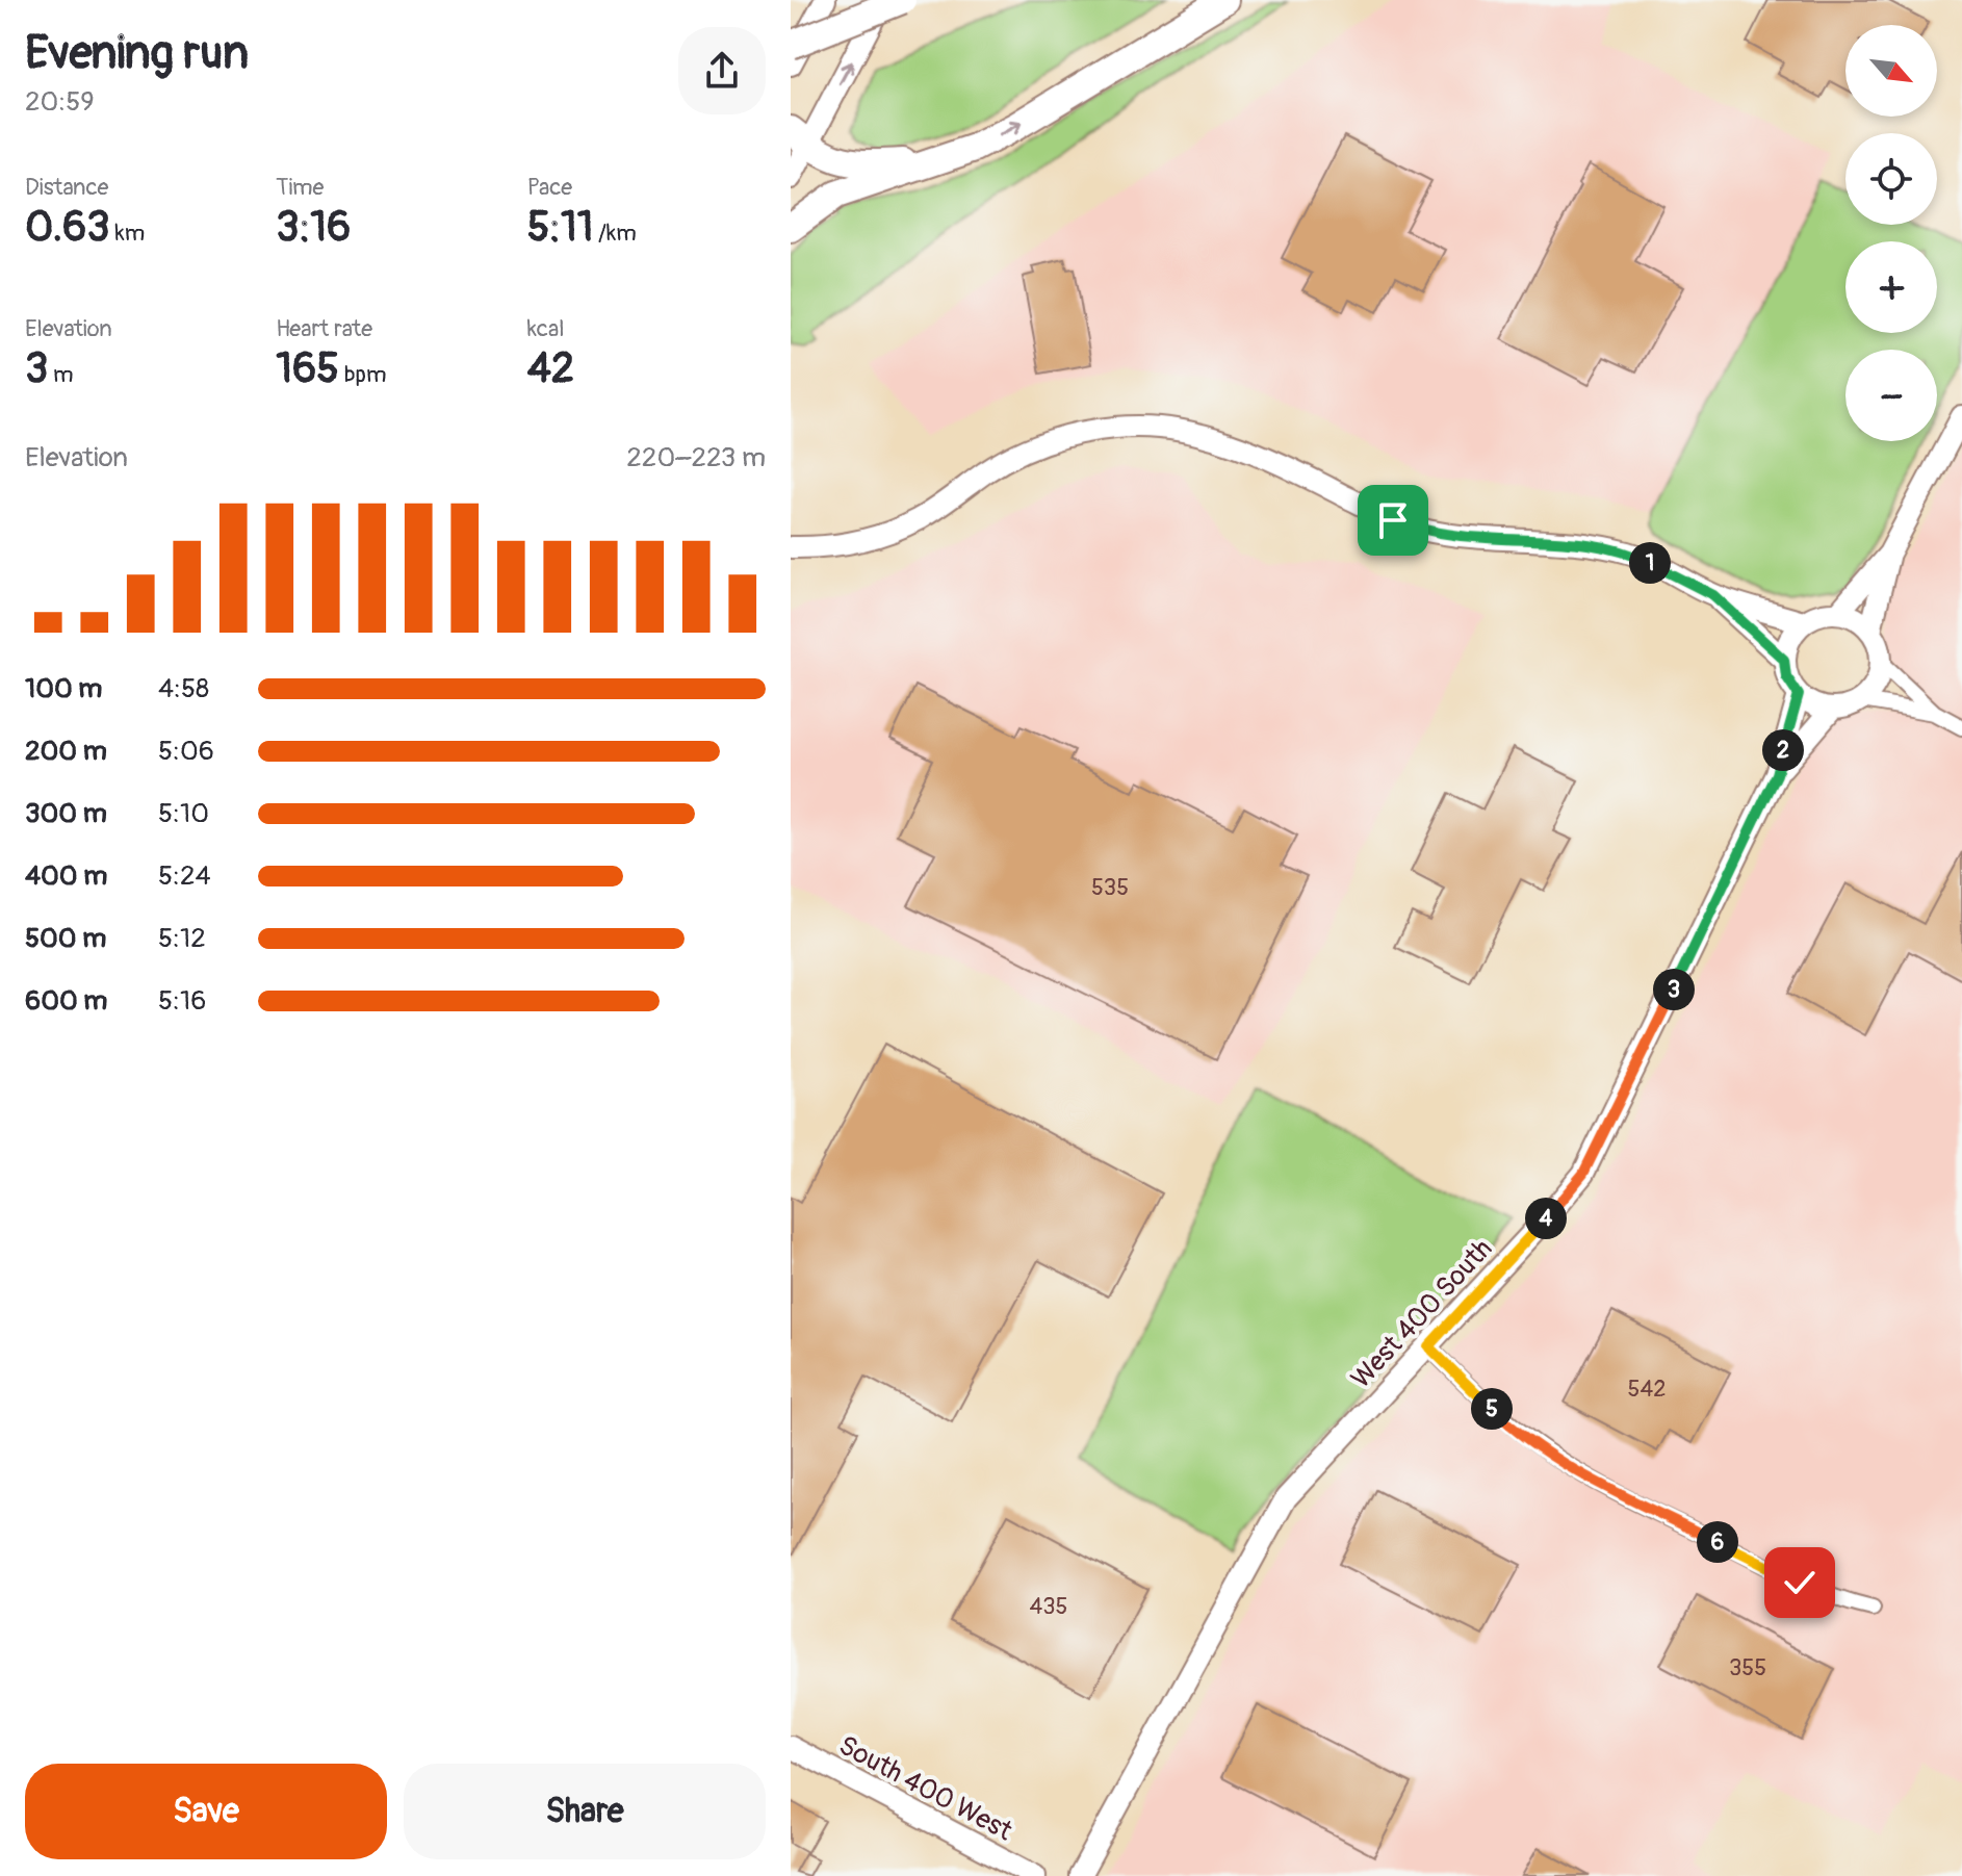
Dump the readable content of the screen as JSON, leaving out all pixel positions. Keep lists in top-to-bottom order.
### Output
{
  "streets": {
    "street": ["West 400 South", "South 400 West"]
  },
  "house_numbers": [
    "535",
    "542",
    "435",
    "355"
  ],
  "north": "bottom right",
  "page": {
    "heading": ["Evening run", "20:59"],
    "map_buttons": ["+", "−"],
    "stats": [
      ["Distance", "0.63 km"],
      ["Time", "3:16"],
      ["Pace", "5:11 /km"],
      ["Elevation", "3 m"],
      ["Heart rate", "165 bpm"],
      ["kcal", "42"]
    ],
    "chart": ["Elevation", "220–223 m"],
    "pins": [
      "1",
      "2",
      "3",
      "4",
      "5",
      "6"
    ],
    "list": [
      {
        "name": "100 m",
        "note": "4:58"
      },
      {
        "name": "200 m",
        "note": "5:06"
      },
      {
        "name": "300 m",
        "note": "5:10"
      },
      {
        "name": "400 m",
        "note": "5:24"
      },
      {
        "name": "500 m",
        "note": "5:12"
      },
      {
        "name": "600 m",
        "note": "5:16"
      }
    ],
    "buttons": ["Save", "Share"]
  }
}
